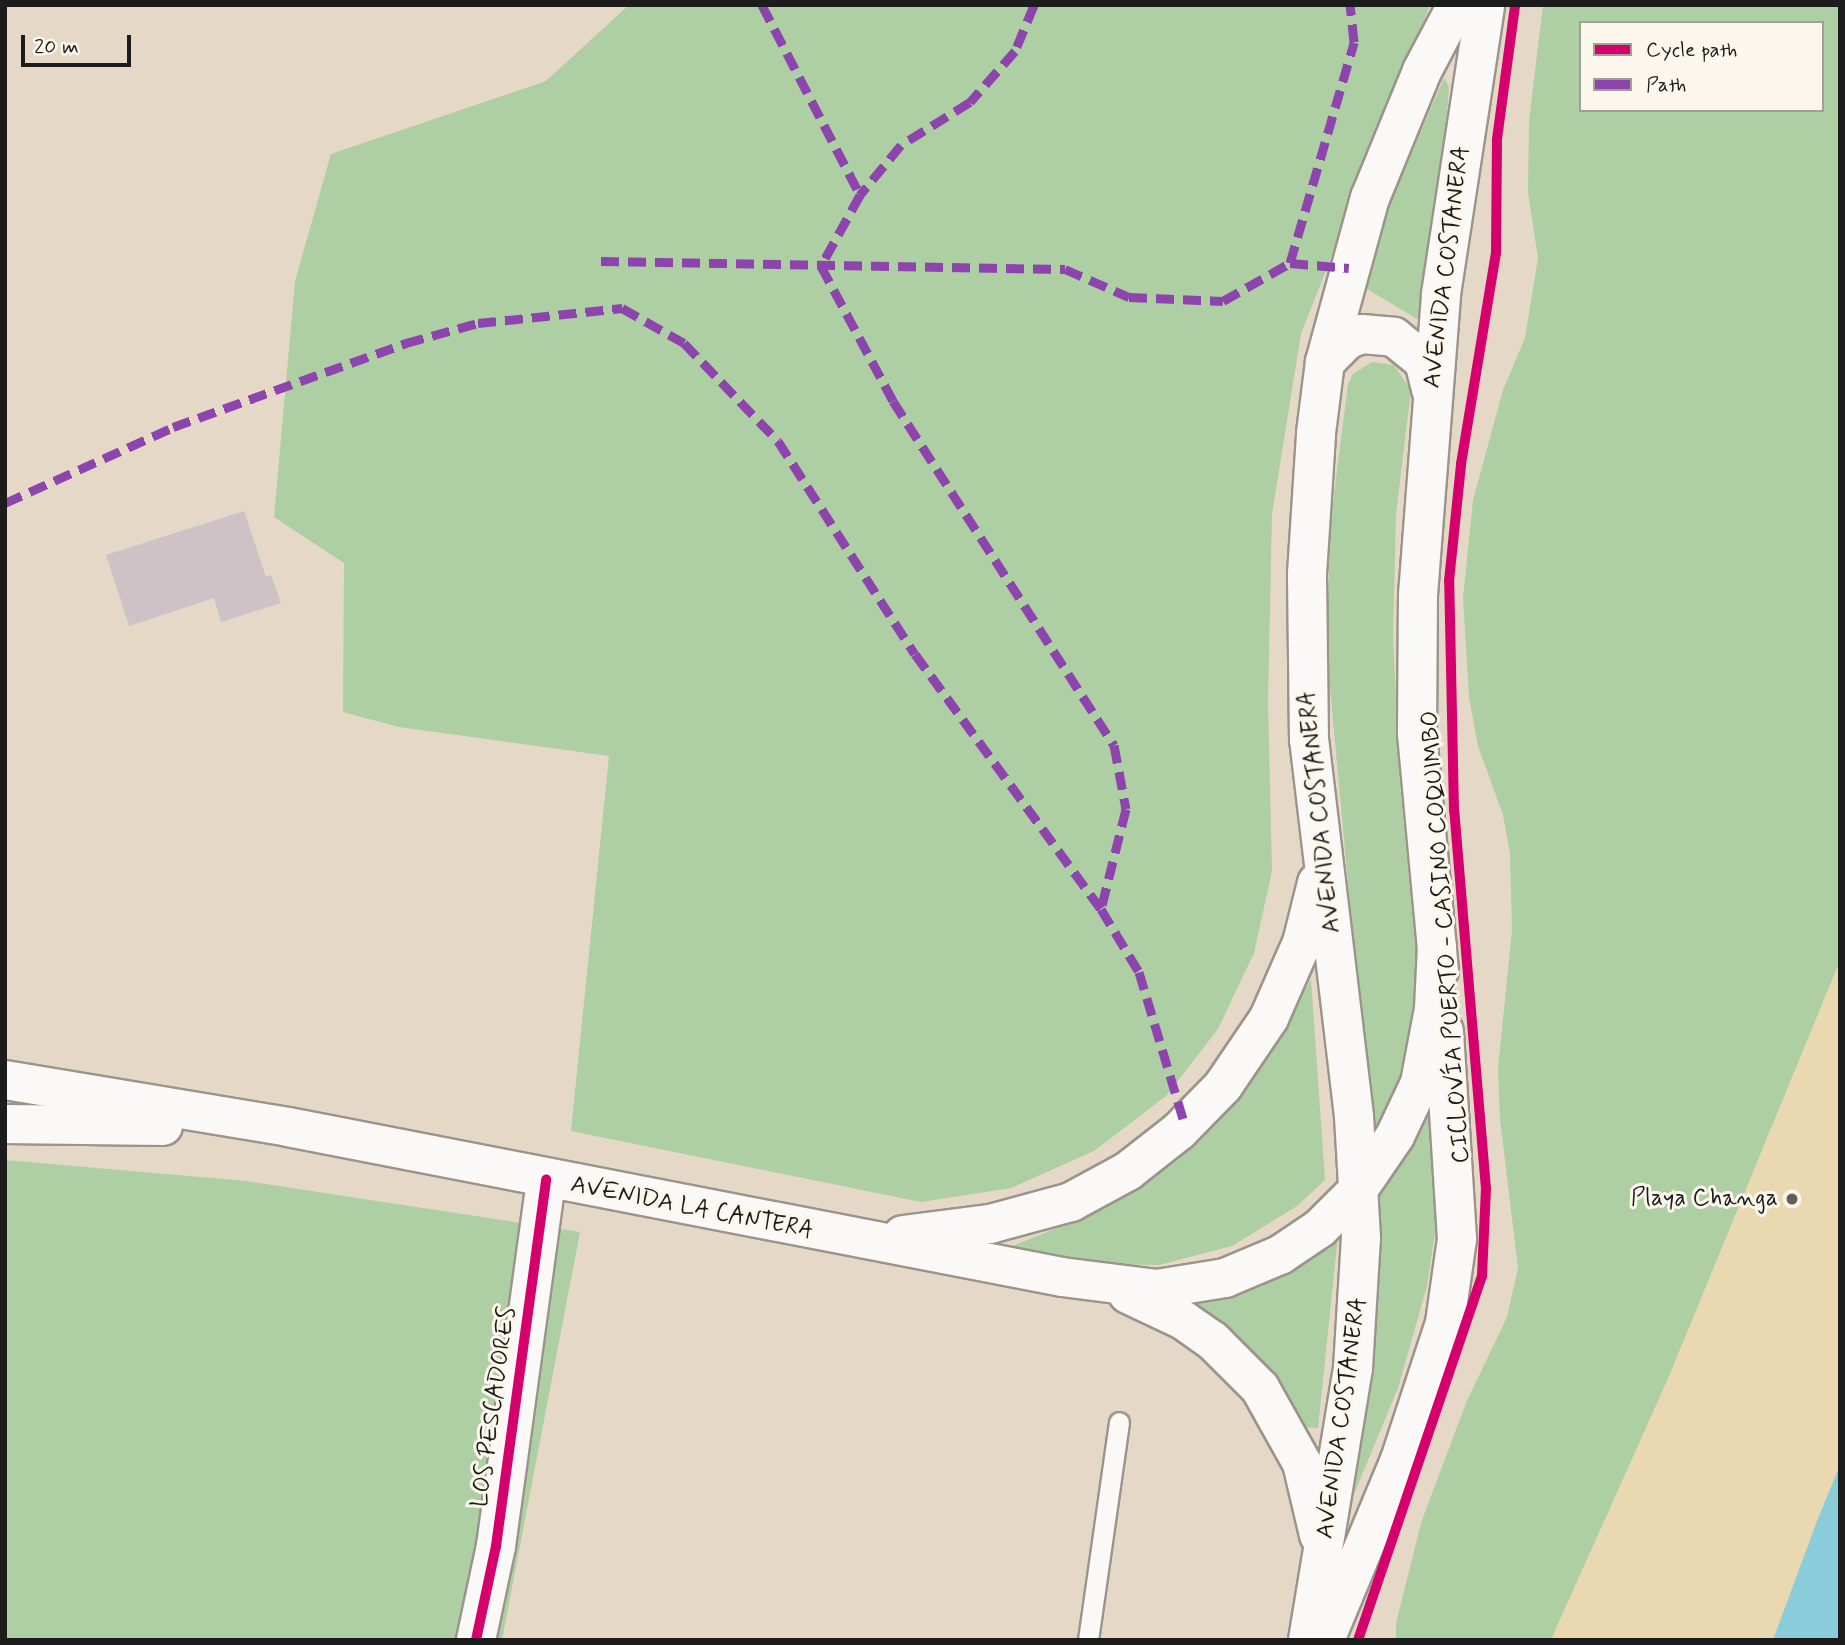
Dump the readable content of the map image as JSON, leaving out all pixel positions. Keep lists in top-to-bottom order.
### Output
{
  "streets": {
    "main road": ["AVENIDA COSTANERA", "AVENIDA LA CANTERA", "LOS PESCADORES"],
    "cycle path": ["CICLOVÍA PUERTO - CASINO COQUIMBO"]
  },
  "crossings": [
    ["AVENIDA COSTANERA", "AVENIDA LA CANTERA"],
    ["AVENIDA LA CANTERA", "LOS PESCADORES"]
  ],
  "places": ["Playa Changa"],
  "legend": ["Cycle path", "Path"],
  "scale_bar": "20 m"
}
